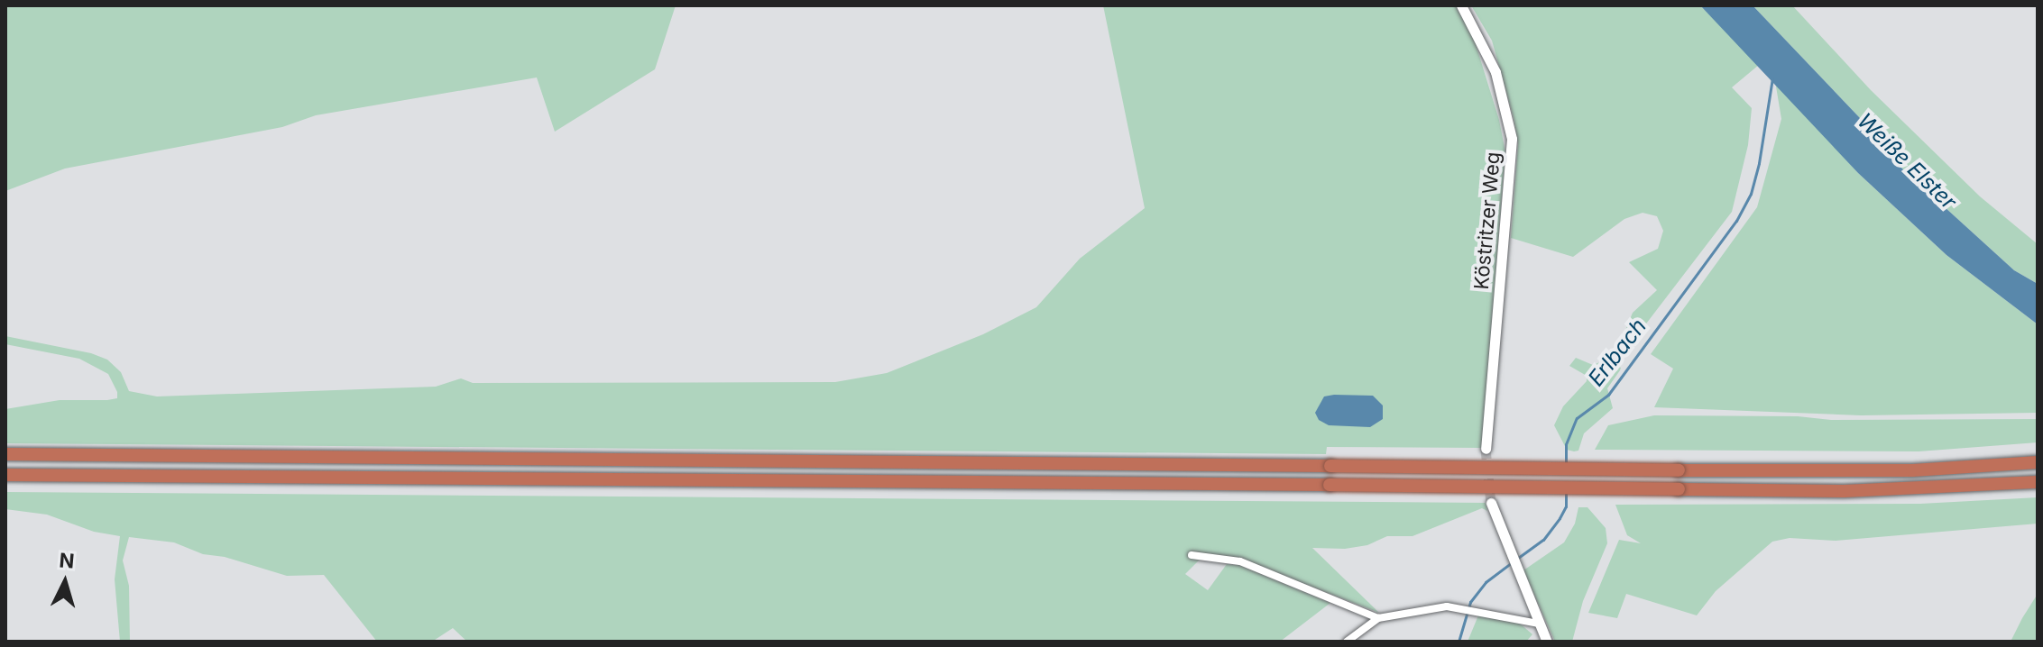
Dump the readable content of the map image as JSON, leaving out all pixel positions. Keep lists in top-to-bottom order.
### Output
{
  "streets": {
    "main road": ["Köstritzer Weg"]
  },
  "water": ["Weiße Elster", "Erlbach"],
  "north": "top"
}
